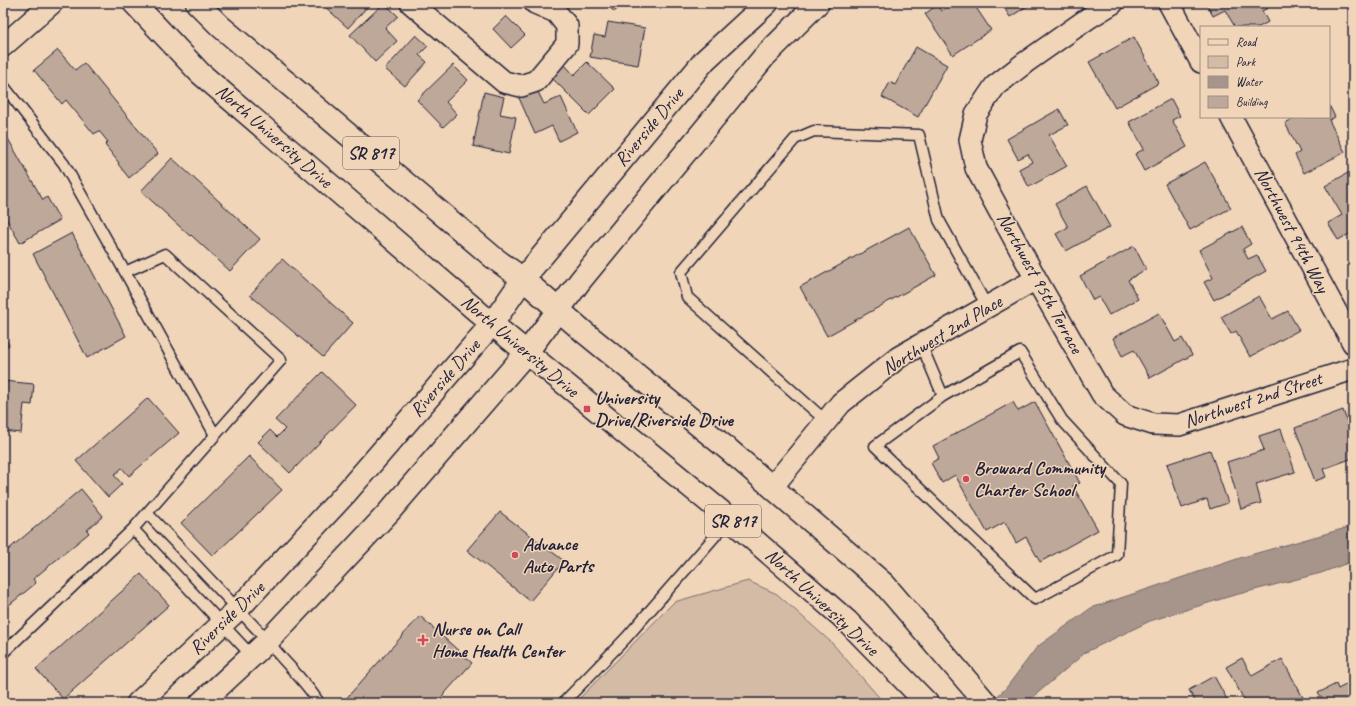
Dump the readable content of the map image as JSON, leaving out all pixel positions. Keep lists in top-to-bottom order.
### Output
{
  "streets": {
    "main road": ["Riverside Drive", "North University Drive", "SR 817"],
    "street": [
      "Northwest 94th Way",
      "Northwest 95th Terrace",
      "Northwest 2nd Place",
      "Northwest 2nd Street"
    ]
  },
  "crossings": [
    ["Riverside Drive", "North University Drive"],
    ["Riverside Drive", "SR 817"],
    ["SR 817", "Northwest 2nd Place"],
    ["Northwest 95th Terrace", "Northwest 2nd Place"],
    ["Northwest 95th Terrace", "Northwest 2nd Street"]
  ],
  "places": {
    "transit": ["University Drive/Riverside Drive"],
    "other": ["Broward Community Charter School", "Advance Auto Parts"],
    "health": ["Nurse on Call Home Health Center"]
  },
  "legend": [
    "Road",
    "Park",
    "Water",
    "Building"
  ]
}
